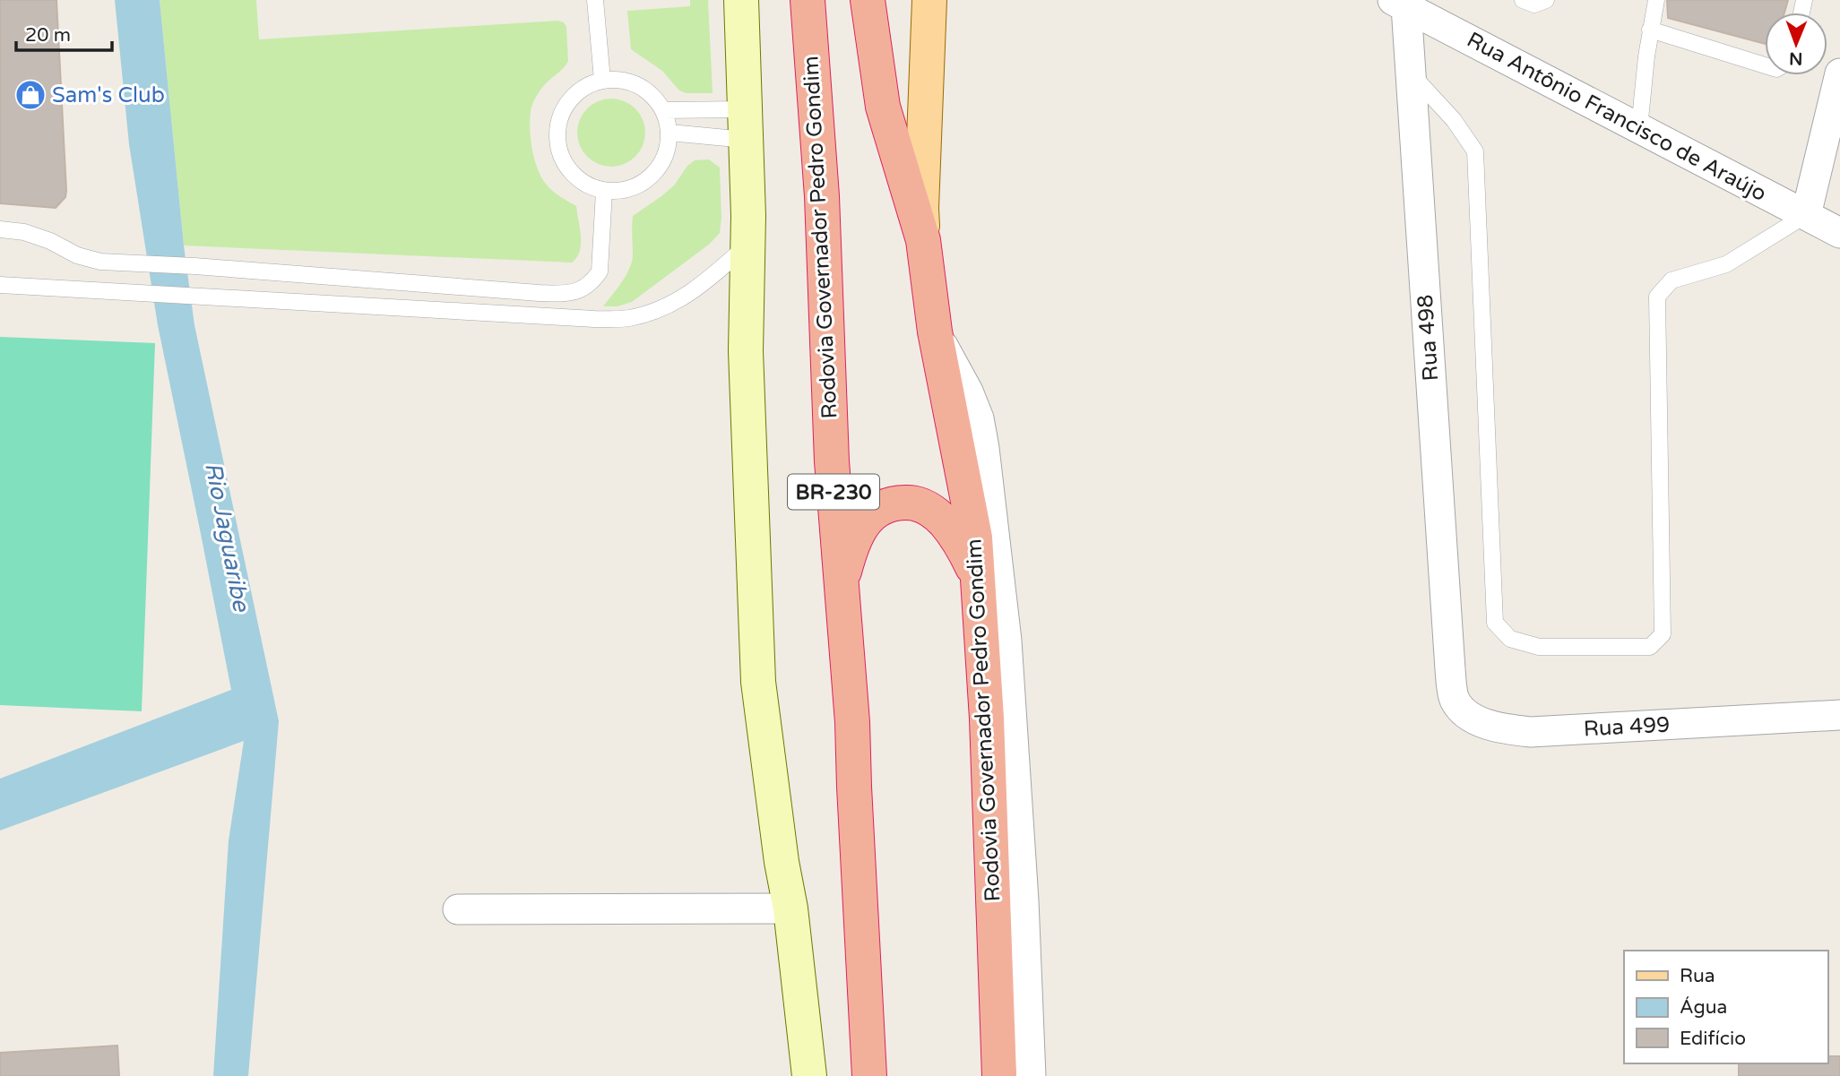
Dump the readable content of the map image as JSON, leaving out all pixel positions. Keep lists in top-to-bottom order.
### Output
{
  "streets": {
    "highway": ["Rodovia Governador Pedro Gondim", "BR-230"],
    "street": ["Rua Antônio Francisco de Araújo", "Rua 498", "Rua 499"]
  },
  "crossings": [
    ["Rua Antônio Francisco de Araújo", "Rua 498"],
    ["Rua 498", "Rua 499"]
  ],
  "water": ["Rio Jaguaribe"],
  "places": {
    "shop": ["Sam's Club"]
  },
  "legend": ["Rua", "Água", "Edifício"],
  "scale_bar": "20 m",
  "north": "bottom"
}
